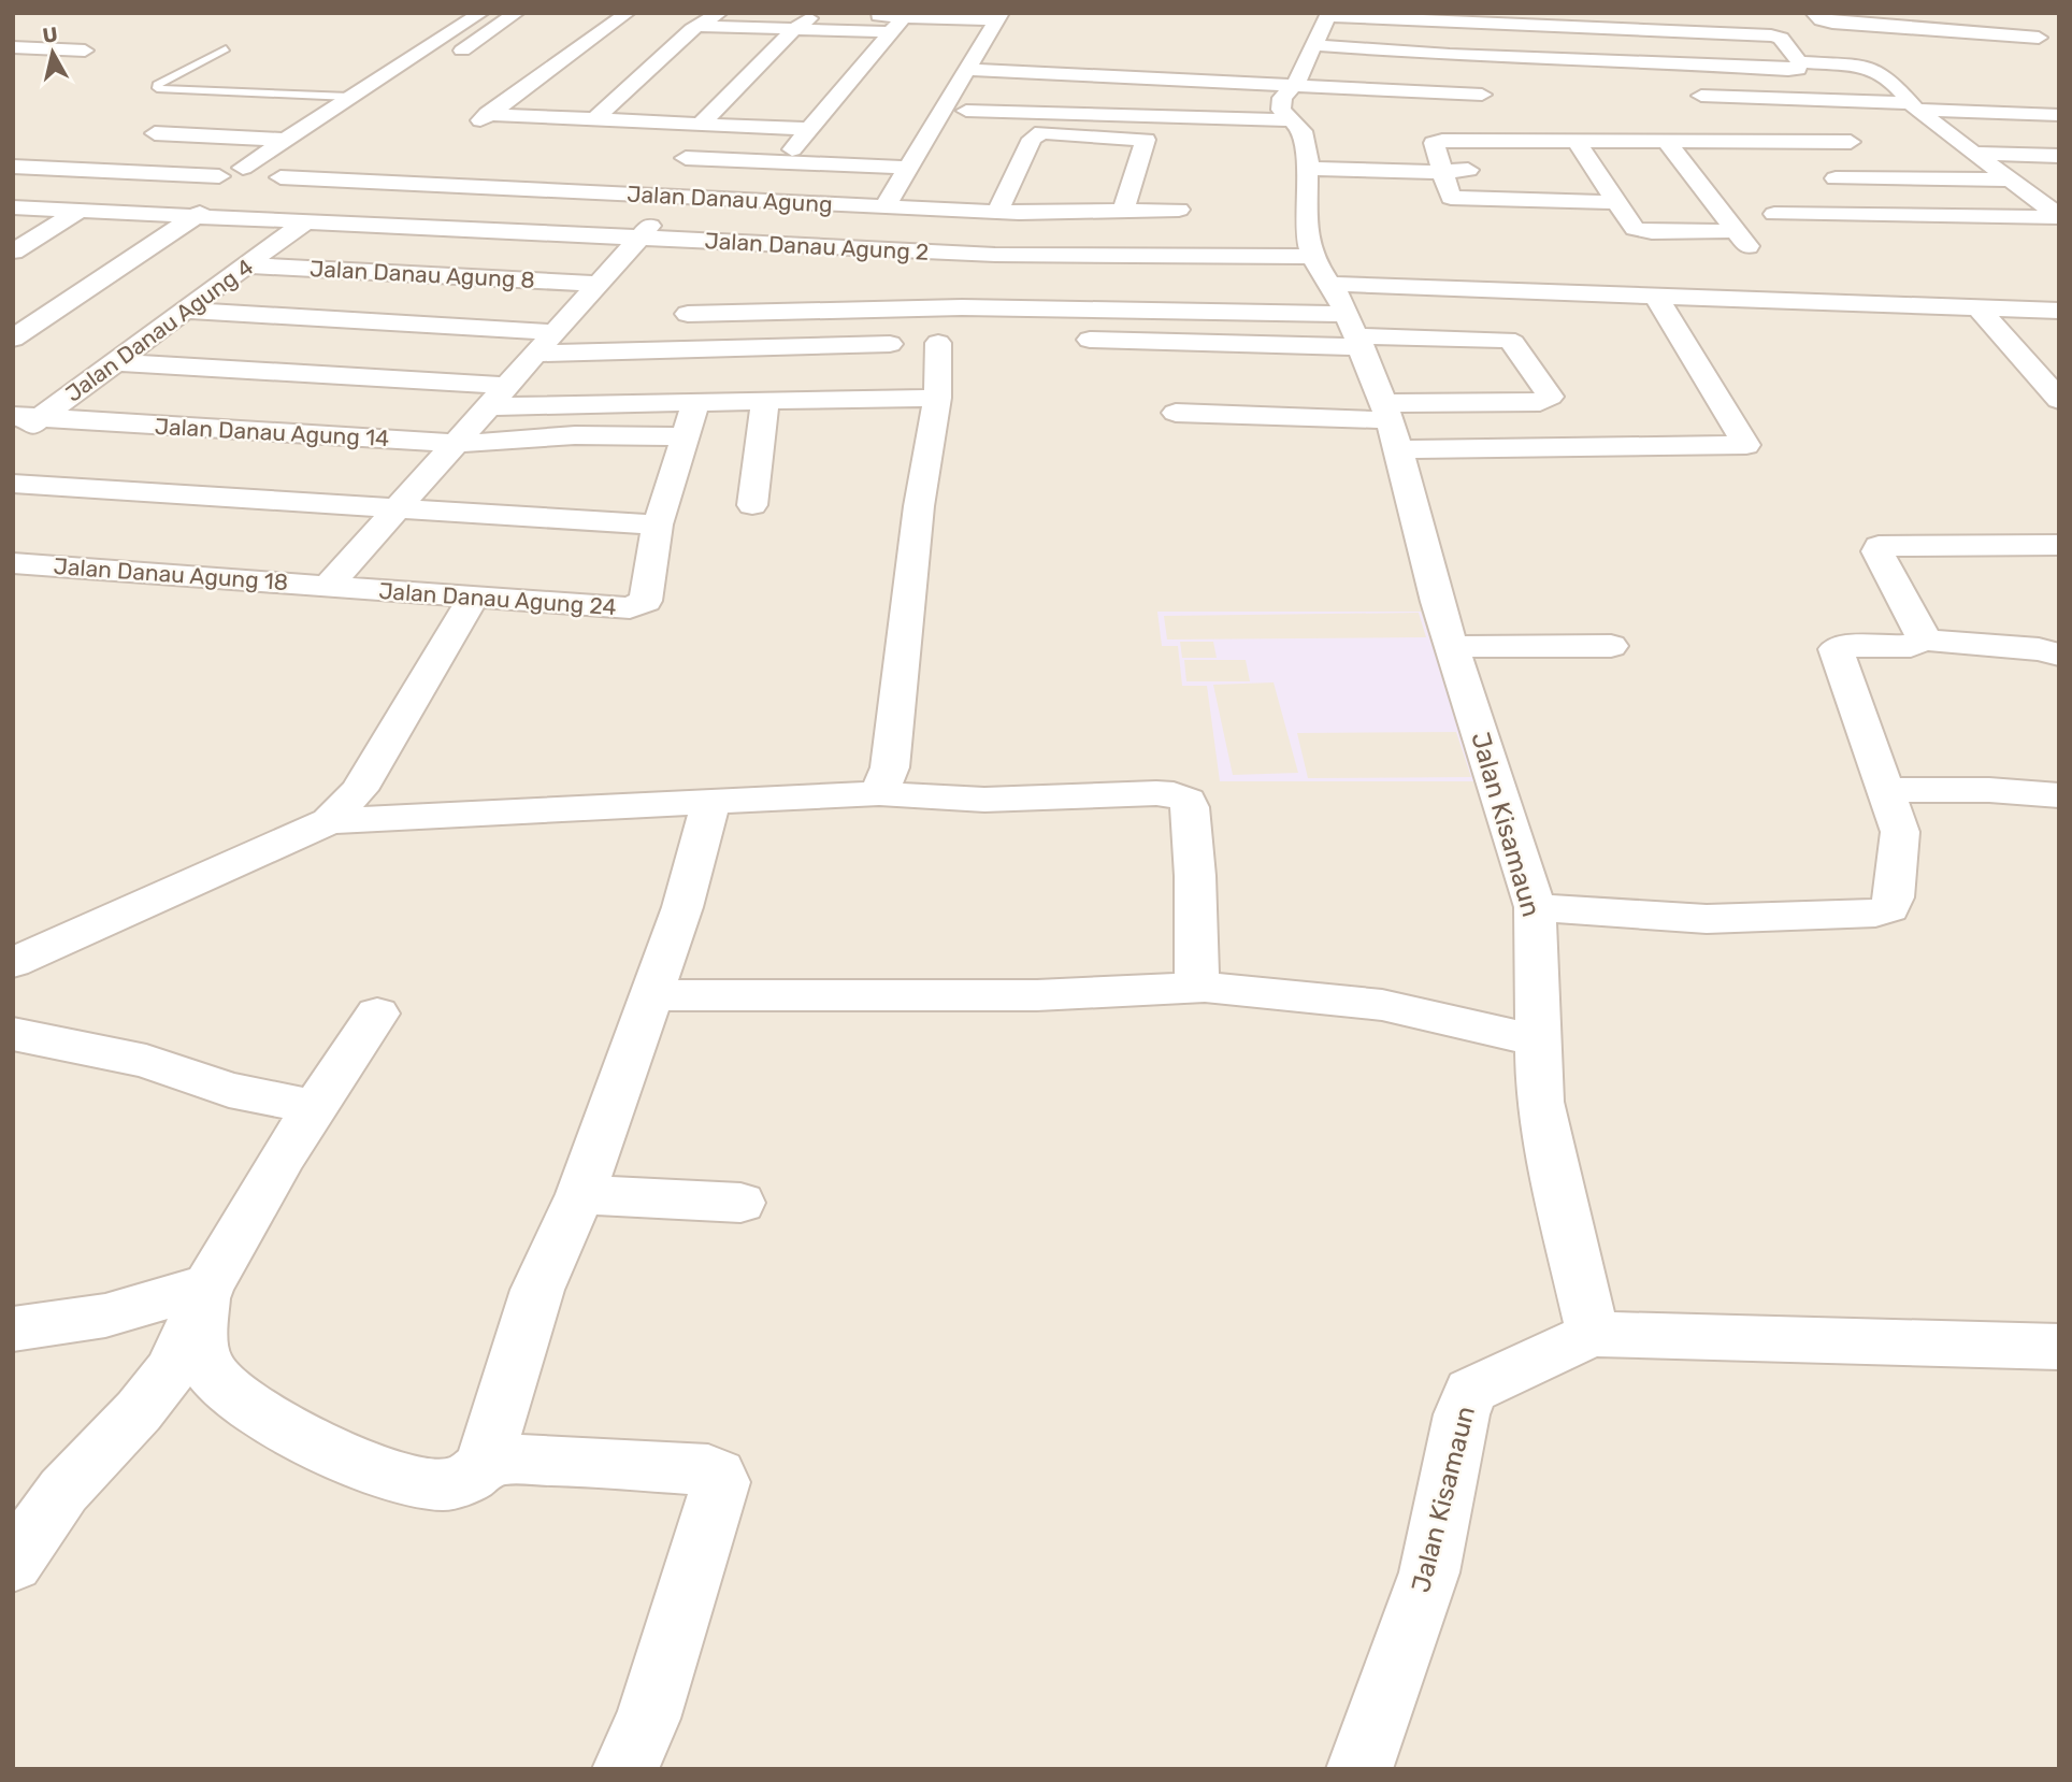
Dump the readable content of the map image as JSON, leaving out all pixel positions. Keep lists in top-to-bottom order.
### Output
{
  "streets": {
    "street": [
      "Jalan Danau Agung",
      "Jalan Danau Agung 2",
      "Jalan Danau Agung 8",
      "Jalan Danau Agung 4",
      "Jalan Danau Agung 14",
      "Jalan Danau Agung 18",
      "Jalan Danau Agung 24",
      "Jalan Kisamaun"
    ]
  },
  "crossings": [
    ["Jalan Danau Agung 2", "Jalan Danau Agung 4"],
    ["Jalan Danau Agung 2", "Jalan Kisamaun"],
    ["Jalan Danau Agung 8", "Jalan Danau Agung 4"],
    ["Jalan Danau Agung 4", "Jalan Danau Agung 14"],
    ["Jalan Danau Agung 14", "Jalan Danau Agung 24"],
    ["Jalan Danau Agung 18", "Jalan Danau Agung 24"]
  ],
  "north": "top"
}
